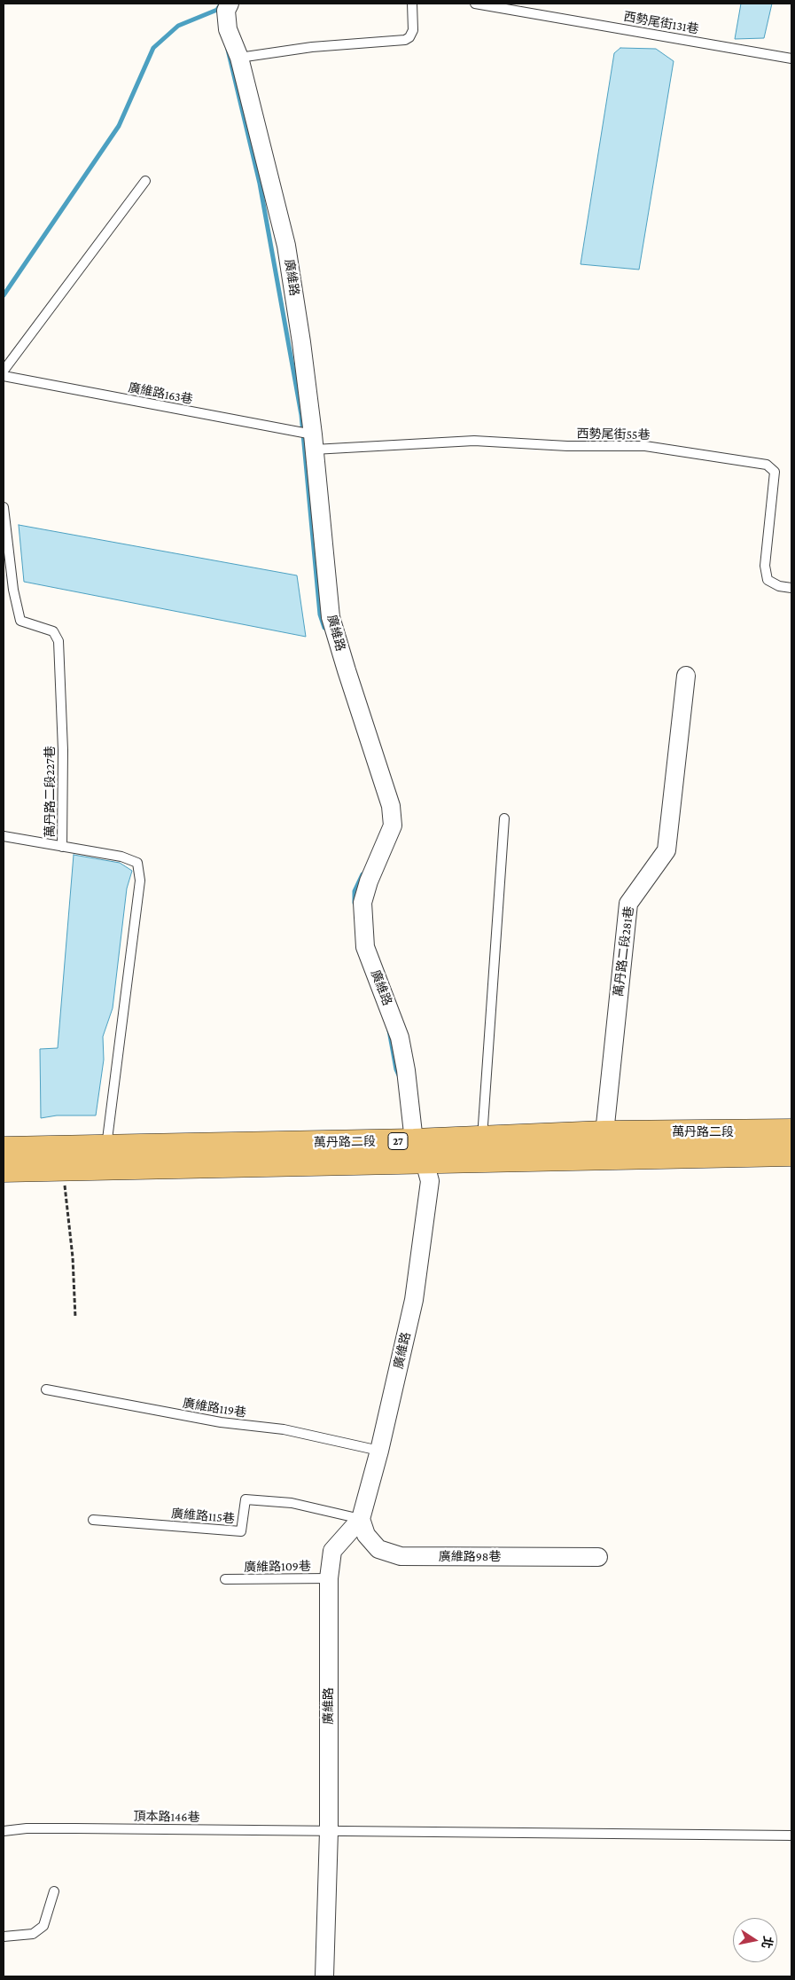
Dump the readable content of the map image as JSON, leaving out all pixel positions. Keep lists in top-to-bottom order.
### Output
{
  "streets": {
    "main road": ["萬丹路二段", "27"],
    "street": ["廣維路", "萬丹路二段281巷", "廣維路98巷"],
    "lane": [
      "西勢尾街131巷",
      "廣維路163巷",
      "西勢尾街55巷",
      "萬丹路二段227巷",
      "廣維路119巷",
      "廣維路115巷",
      "廣維路109巷",
      "頂本路146巷"
    ]
  },
  "crossings": [
    ["廣維路", "廣維路163巷"],
    ["廣維路", "西勢尾街55巷"],
    ["廣維路", "萬丹路二段"],
    ["廣維路", "廣維路119巷"],
    ["廣維路", "廣維路115巷"],
    ["廣維路", "廣維路98巷"],
    ["廣維路", "廣維路109巷"],
    ["廣維路", "頂本路146巷"],
    ["廣維路163巷", "西勢尾街55巷"],
    ["萬丹路二段227巷", "萬丹路二段"],
    ["萬丹路二段281巷", "萬丹路二段"],
    ["廣維路115巷", "廣維路98巷"]
  ],
  "north": "right"
}
